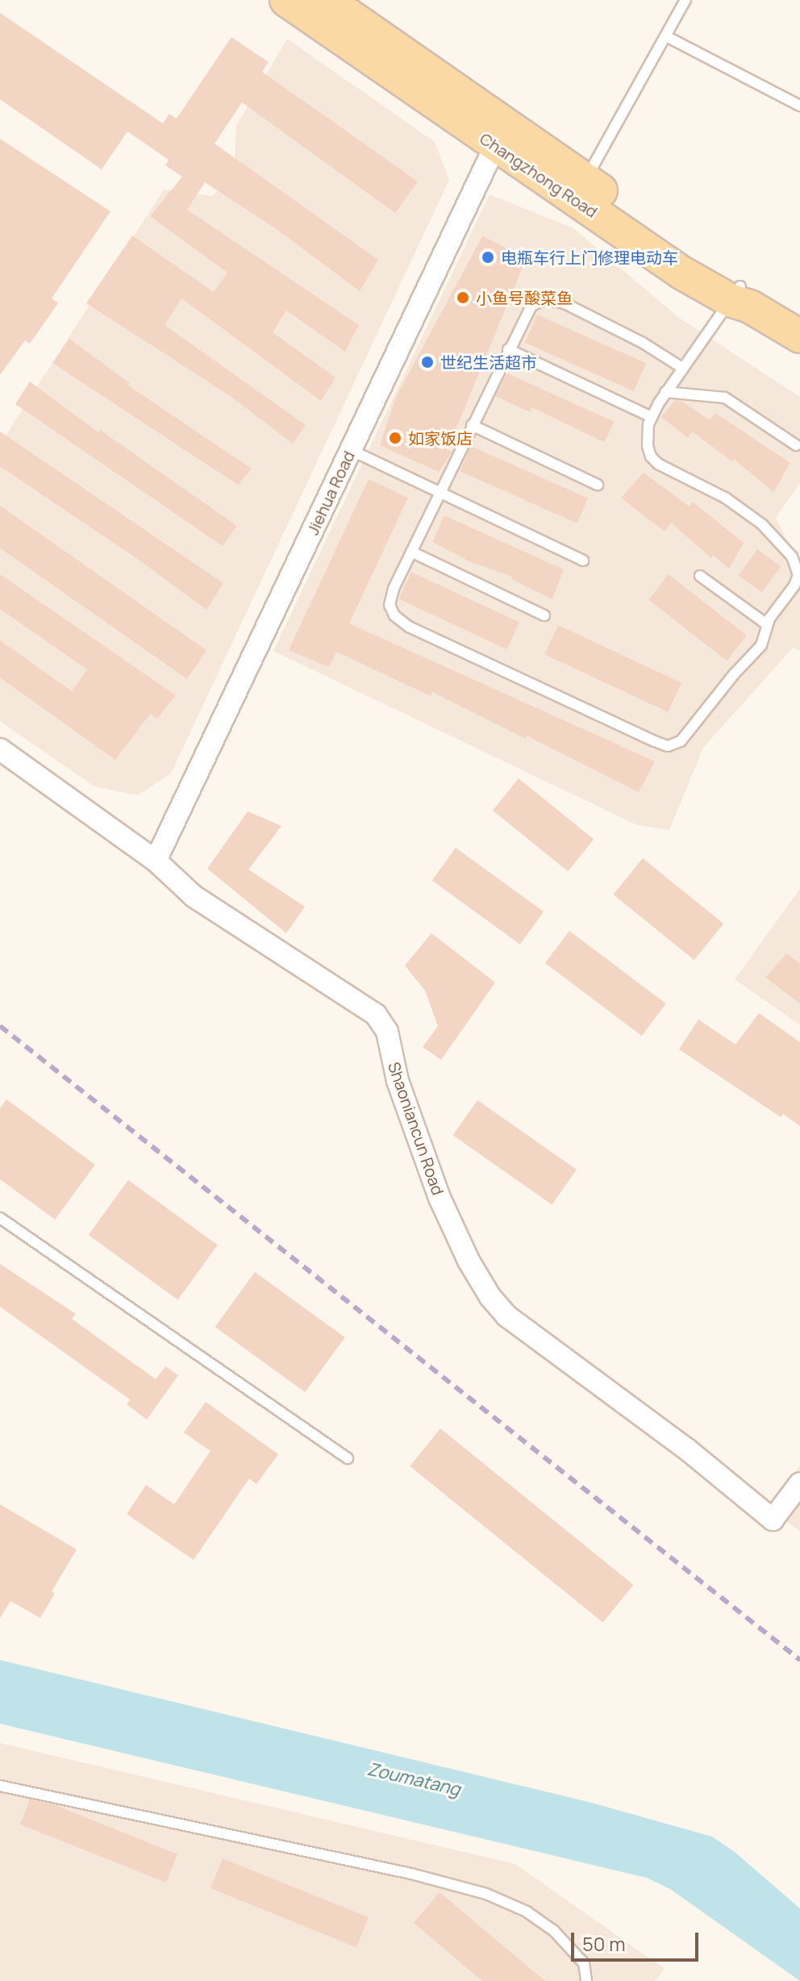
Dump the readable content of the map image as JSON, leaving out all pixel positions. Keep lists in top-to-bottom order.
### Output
{
  "streets": {
    "main road": ["Changzhong Road"],
    "street": ["Jiehua Road", "Shaoniancun Road"]
  },
  "crossings": [
    ["Changzhong Road", "Jiehua Road"],
    ["Jiehua Road", "Shaoniancun Road"]
  ],
  "water": ["Zoumatang"],
  "places": [
    "电瓶车行上门修理电动车",
    "小鱼号酸菜鱼",
    "世纪生活超市",
    "如家饭店"
  ],
  "scale_bar": "50 m"
}
